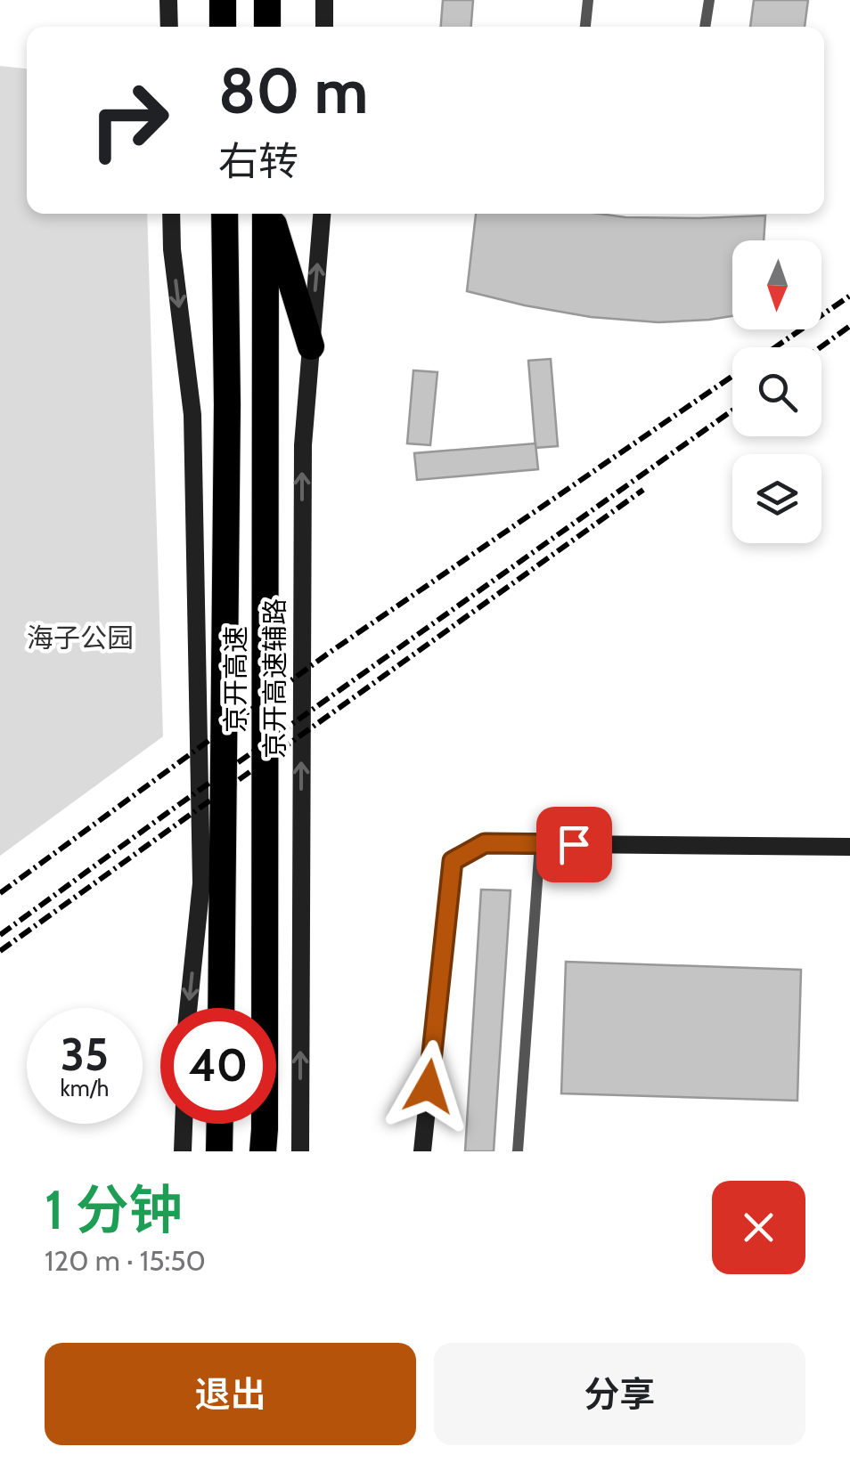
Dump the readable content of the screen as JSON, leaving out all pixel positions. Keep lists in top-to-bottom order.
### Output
{
  "streets": {
    "highway": ["京开高速"],
    "main road": ["京开高速辅路"]
  },
  "parks": ["海子公园"],
  "north": "bottom",
  "page": {
    "turn": ["80 m", "右转"],
    "speed": "35 km/h",
    "limit": "40",
    "heading": ["1 分钟", "120 m · 15:50"],
    "buttons": ["退出", "分享"]
  }
}
